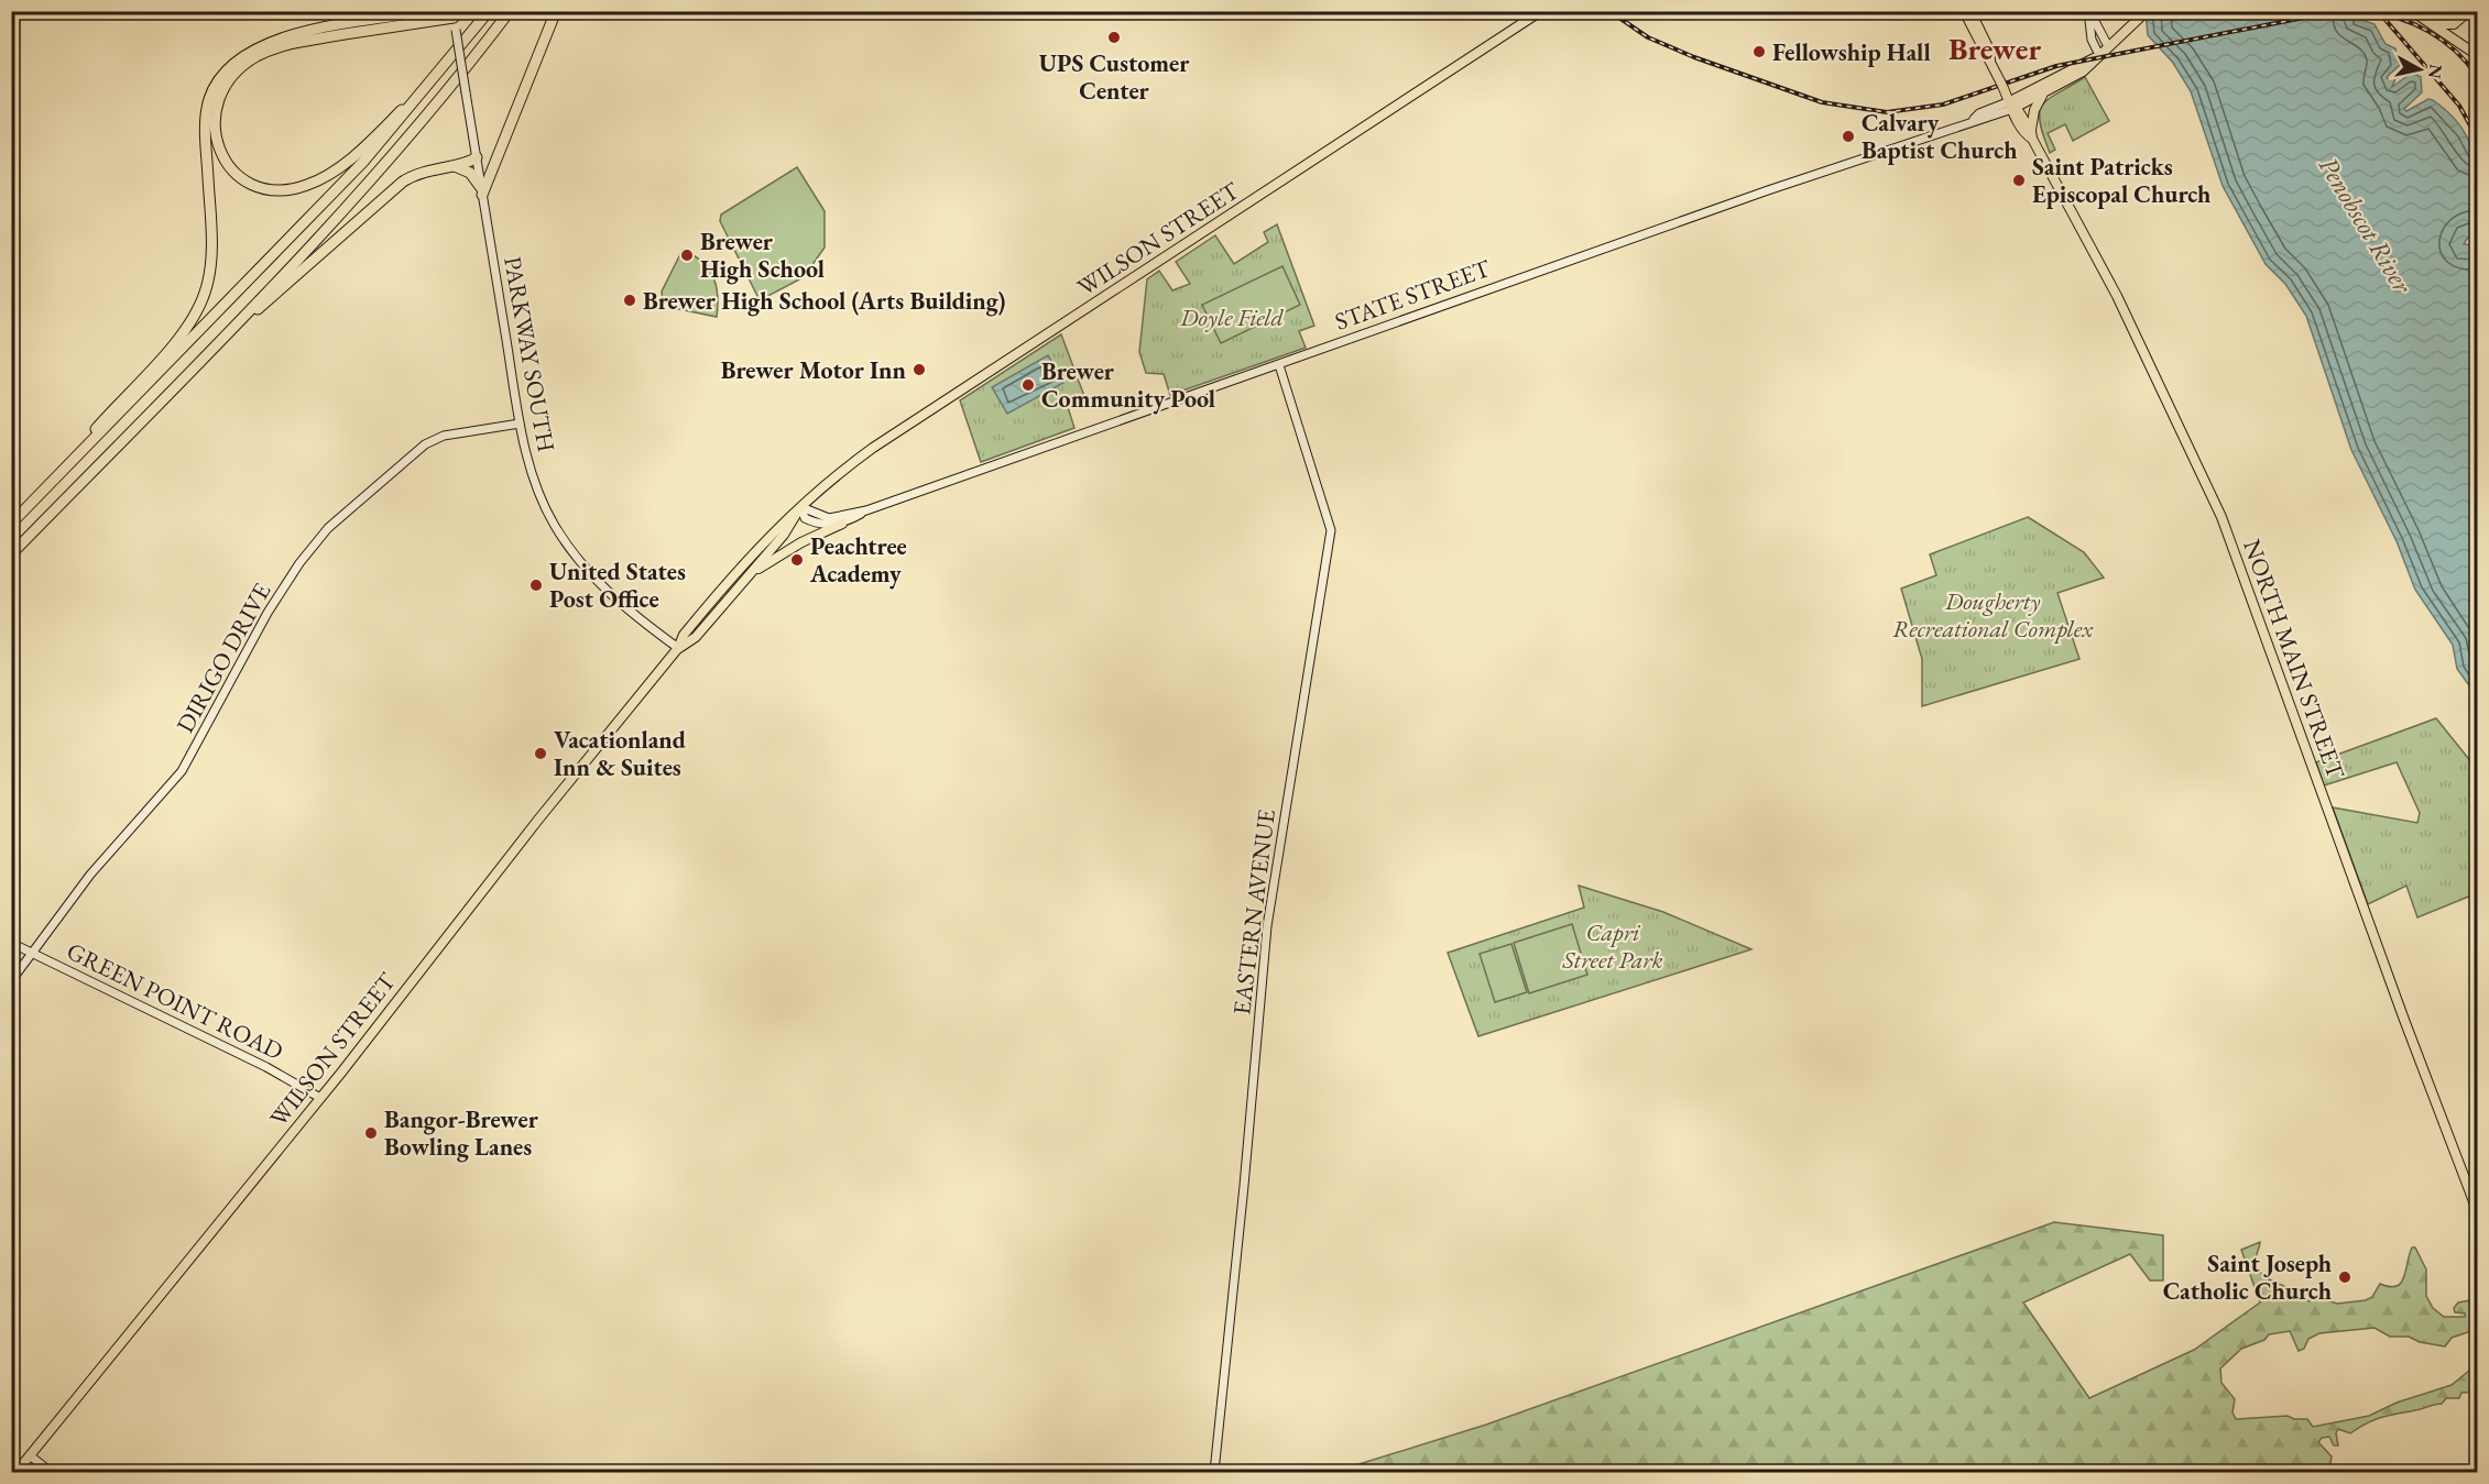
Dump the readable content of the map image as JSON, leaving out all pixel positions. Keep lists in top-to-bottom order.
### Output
{
  "streets": {
    "main road": ["WILSON STREET", "STATE STREET", "NORTH MAIN STREET"],
    "street": [
      "PARKWAY SOUTH",
      "DIRIGO DRIVE",
      "EASTERN AVENUE",
      "GREEN POINT ROAD"
    ]
  },
  "crossings": [
    ["WILSON STREET", "STATE STREET"],
    ["WILSON STREET", "PARKWAY SOUTH"],
    ["WILSON STREET", "GREEN POINT ROAD"],
    ["STATE STREET", "NORTH MAIN STREET"],
    ["STATE STREET", "EASTERN AVENUE"],
    ["PARKWAY SOUTH", "DIRIGO DRIVE"],
    ["DIRIGO DRIVE", "GREEN POINT ROAD"]
  ],
  "districts": ["Brewer"],
  "water": ["Penobscot River"],
  "parks": ["Doyle Field", "Dougherty Recreational Complex", "Capri Street Park"],
  "places": [
    "UPS Customer Center",
    "Fellowship Hall",
    "Calvary Baptist Church",
    "Saint Patricks Episcopal Church",
    "Brewer High School",
    "Brewer High School (Arts Building)",
    "Brewer Motor Inn",
    "Brewer Community Pool",
    "Peachtree Academy",
    "United States Post Office",
    "Vacationland Inn & Suites",
    "Bangor-Brewer Bowling Lanes",
    "Saint Joseph Catholic Church"
  ],
  "north": "right"
}
